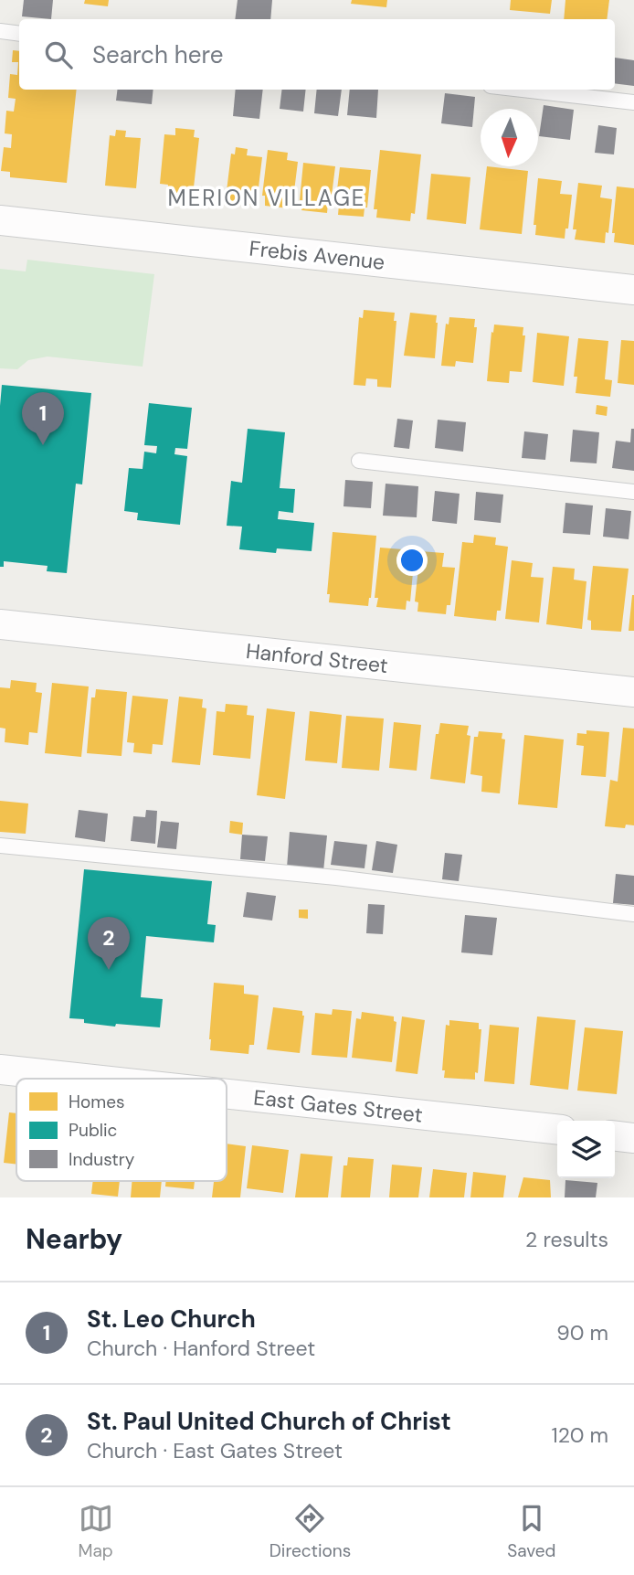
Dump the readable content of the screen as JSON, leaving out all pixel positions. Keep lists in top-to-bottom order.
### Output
{
  "streets": {
    "street": ["Frebis Avenue", "Hanford Street", "East Gates Street"]
  },
  "districts": ["MERION VILLAGE"],
  "legend": ["Homes", "Public", "Industry"],
  "north": "bottom",
  "page": {
    "search": "Search here",
    "pins": ["1", "2"],
    "heading": ["Nearby", "2 results"],
    "list": [
      {
        "mark": "1",
        "name": "St. Leo Church",
        "note": "Church · Hanford Street",
        "value": "90 m"
      },
      {
        "mark": "2",
        "name": "St. Paul United Church of Christ",
        "note": "Church · East Gates Street",
        "value": "120 m"
      }
    ],
    "nav": ["Map", "Directions", "Saved"]
  }
}
